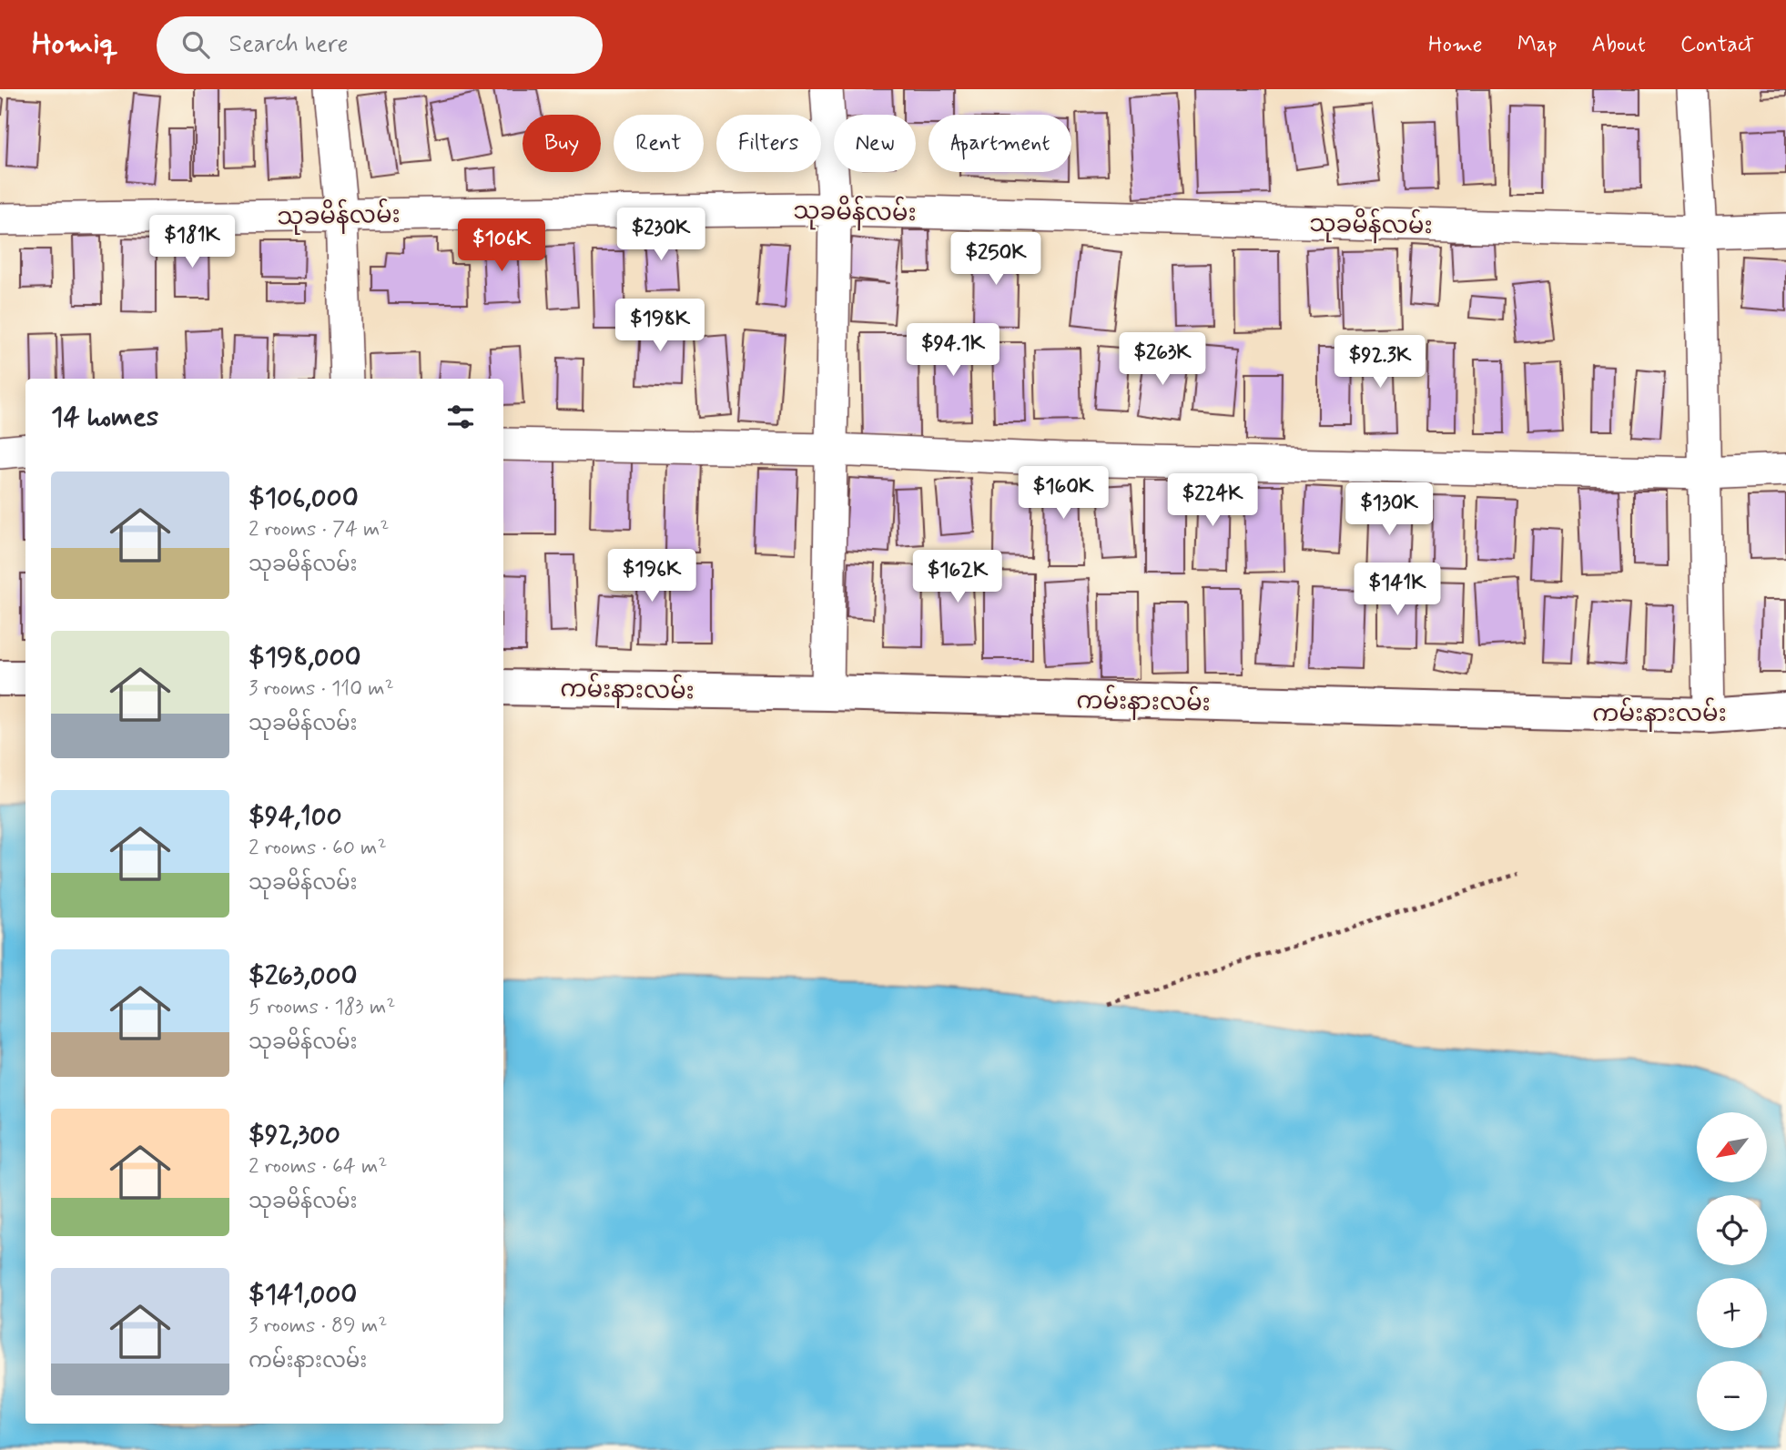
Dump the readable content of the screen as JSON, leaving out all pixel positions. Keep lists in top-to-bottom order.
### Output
{
  "streets": {
    "main road": ["ကမ်းနားလမ်း"],
    "street": ["သုခမိန်လမ်း"]
  },
  "north": "bottom left",
  "page": {
    "header": "Homiq",
    "search": "Search here",
    "nav": [
      "Home",
      "Map",
      "About",
      "Contact"
    ],
    "chip": [
      "Buy",
      "Rent",
      "Filters",
      "New",
      "Apartment"
    ],
    "price": [
      "$230K",
      "$181K",
      "$106K",
      "$250K",
      "$198K",
      "$94.1K",
      "$263K",
      "$92.3K",
      "$160K",
      "$224K",
      "$130K",
      "$196K",
      "$162K",
      "$141K"
    ],
    "heading": "14 homes",
    "list": [
      {
        "name": "$106,000",
        "note": "2 rooms · 74 m² · သုခမိန်လမ်း"
      },
      {
        "name": "$198,000",
        "note": "3 rooms · 110 m² · သုခမိန်လမ်း"
      },
      {
        "name": "$94,100",
        "note": "2 rooms · 60 m² · သုခမိန်လမ်း"
      },
      {
        "name": "$263,000",
        "note": "5 rooms · 183 m² · သုခမိန်လမ်း"
      },
      {
        "name": "$92,300",
        "note": "2 rooms · 64 m² · သုခမိန်လမ်း"
      },
      {
        "name": "$141,000",
        "note": "3 rooms · 89 m² · ကမ်းနားလမ်း"
      }
    ],
    "map_buttons": ["+", "−"]
  }
}
